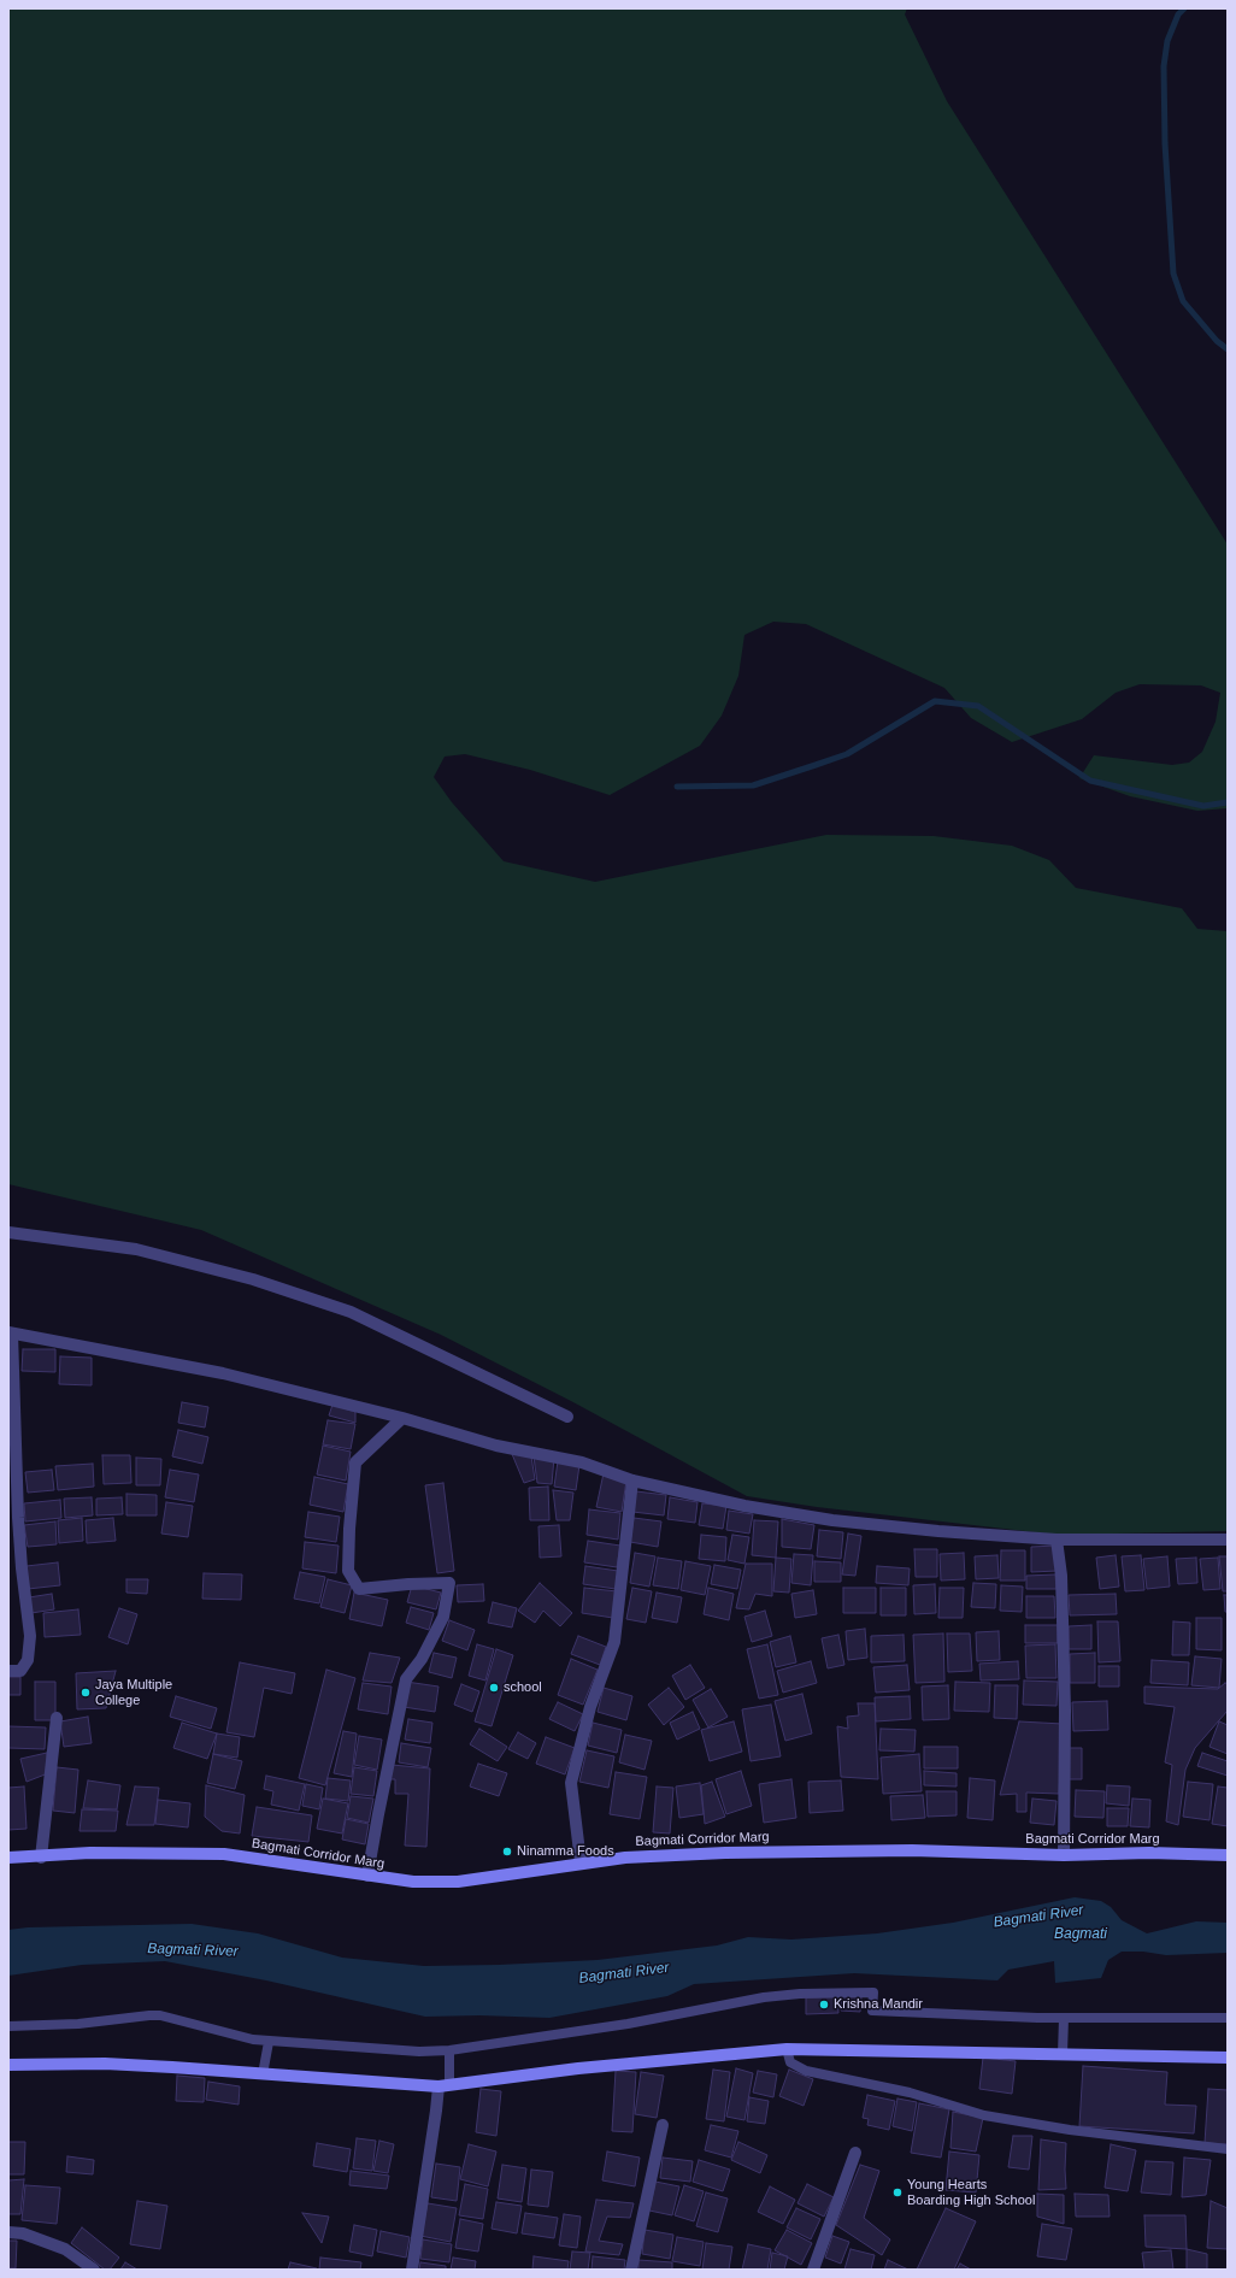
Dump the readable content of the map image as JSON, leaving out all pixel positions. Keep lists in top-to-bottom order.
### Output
{
  "streets": {
    "street": ["Bagmati Corridor Marg"]
  },
  "water": ["Bagmati River", "Bagmati"],
  "places": [
    "school",
    "Jaya Multiple College",
    "Ninamma Foods",
    "Krishna Mandir",
    "Young Hearts Boarding High School"
  ]
}
